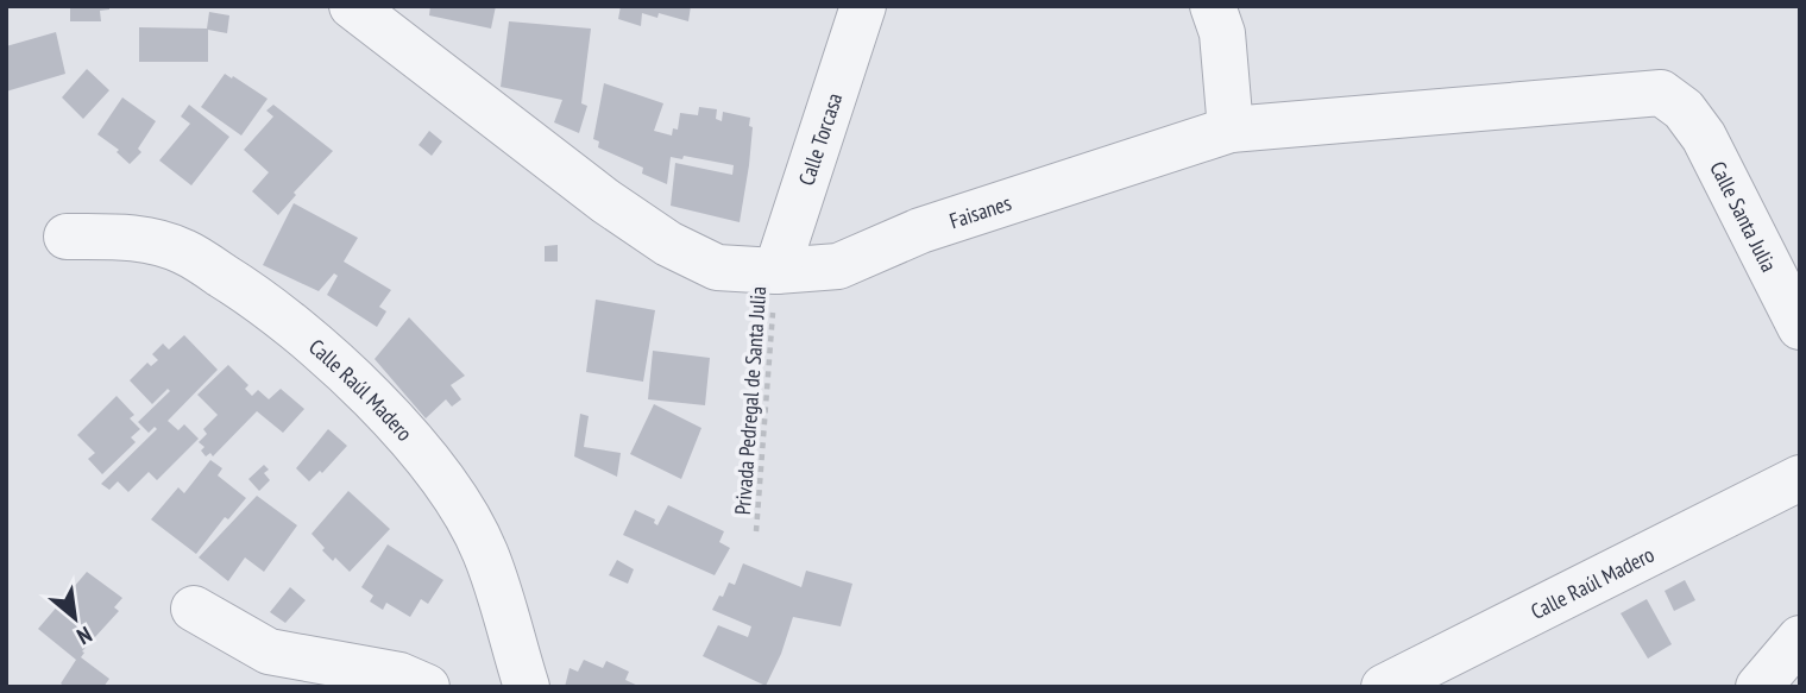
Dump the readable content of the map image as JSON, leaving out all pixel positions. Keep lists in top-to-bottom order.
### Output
{
  "streets": {
    "street": [
      "Calle Torcasa",
      "Faisanes",
      "Calle Santa Julia",
      "Calle Raúl Madero"
    ],
    "path": ["Privada Pedregal de Santa Julia"]
  },
  "crossings": [
    ["Calle Torcasa", "Faisanes"],
    ["Calle Torcasa", "Privada Pedregal de Santa Julia"],
    ["Faisanes", "Calle Santa Julia"],
    ["Faisanes", "Privada Pedregal de Santa Julia"]
  ],
  "north": "bottom right"
}
